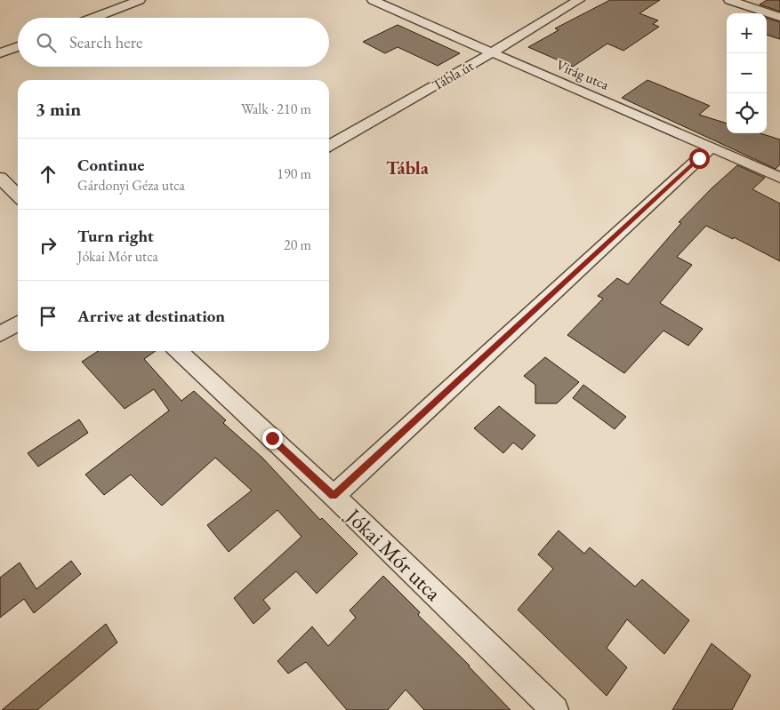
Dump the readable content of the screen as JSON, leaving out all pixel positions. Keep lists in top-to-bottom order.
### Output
{
  "streets": {
    "street": ["Virág utca", "Tábla út", "Jókai Mór utca"]
  },
  "crossings": [
    ["Virág utca", "Tábla út"]
  ],
  "districts": ["Tábla"],
  "page": {
    "map_buttons": ["+", "−"],
    "search": "Search here",
    "heading": ["3 min", "Walk · 210 m"],
    "list": [
      ["Continue", "Gárdonyi Géza utca", "190 m"],
      ["Turn right", "Jókai Mór utca", "20 m"],
      "Arrive at destination"
    ]
  }
}
